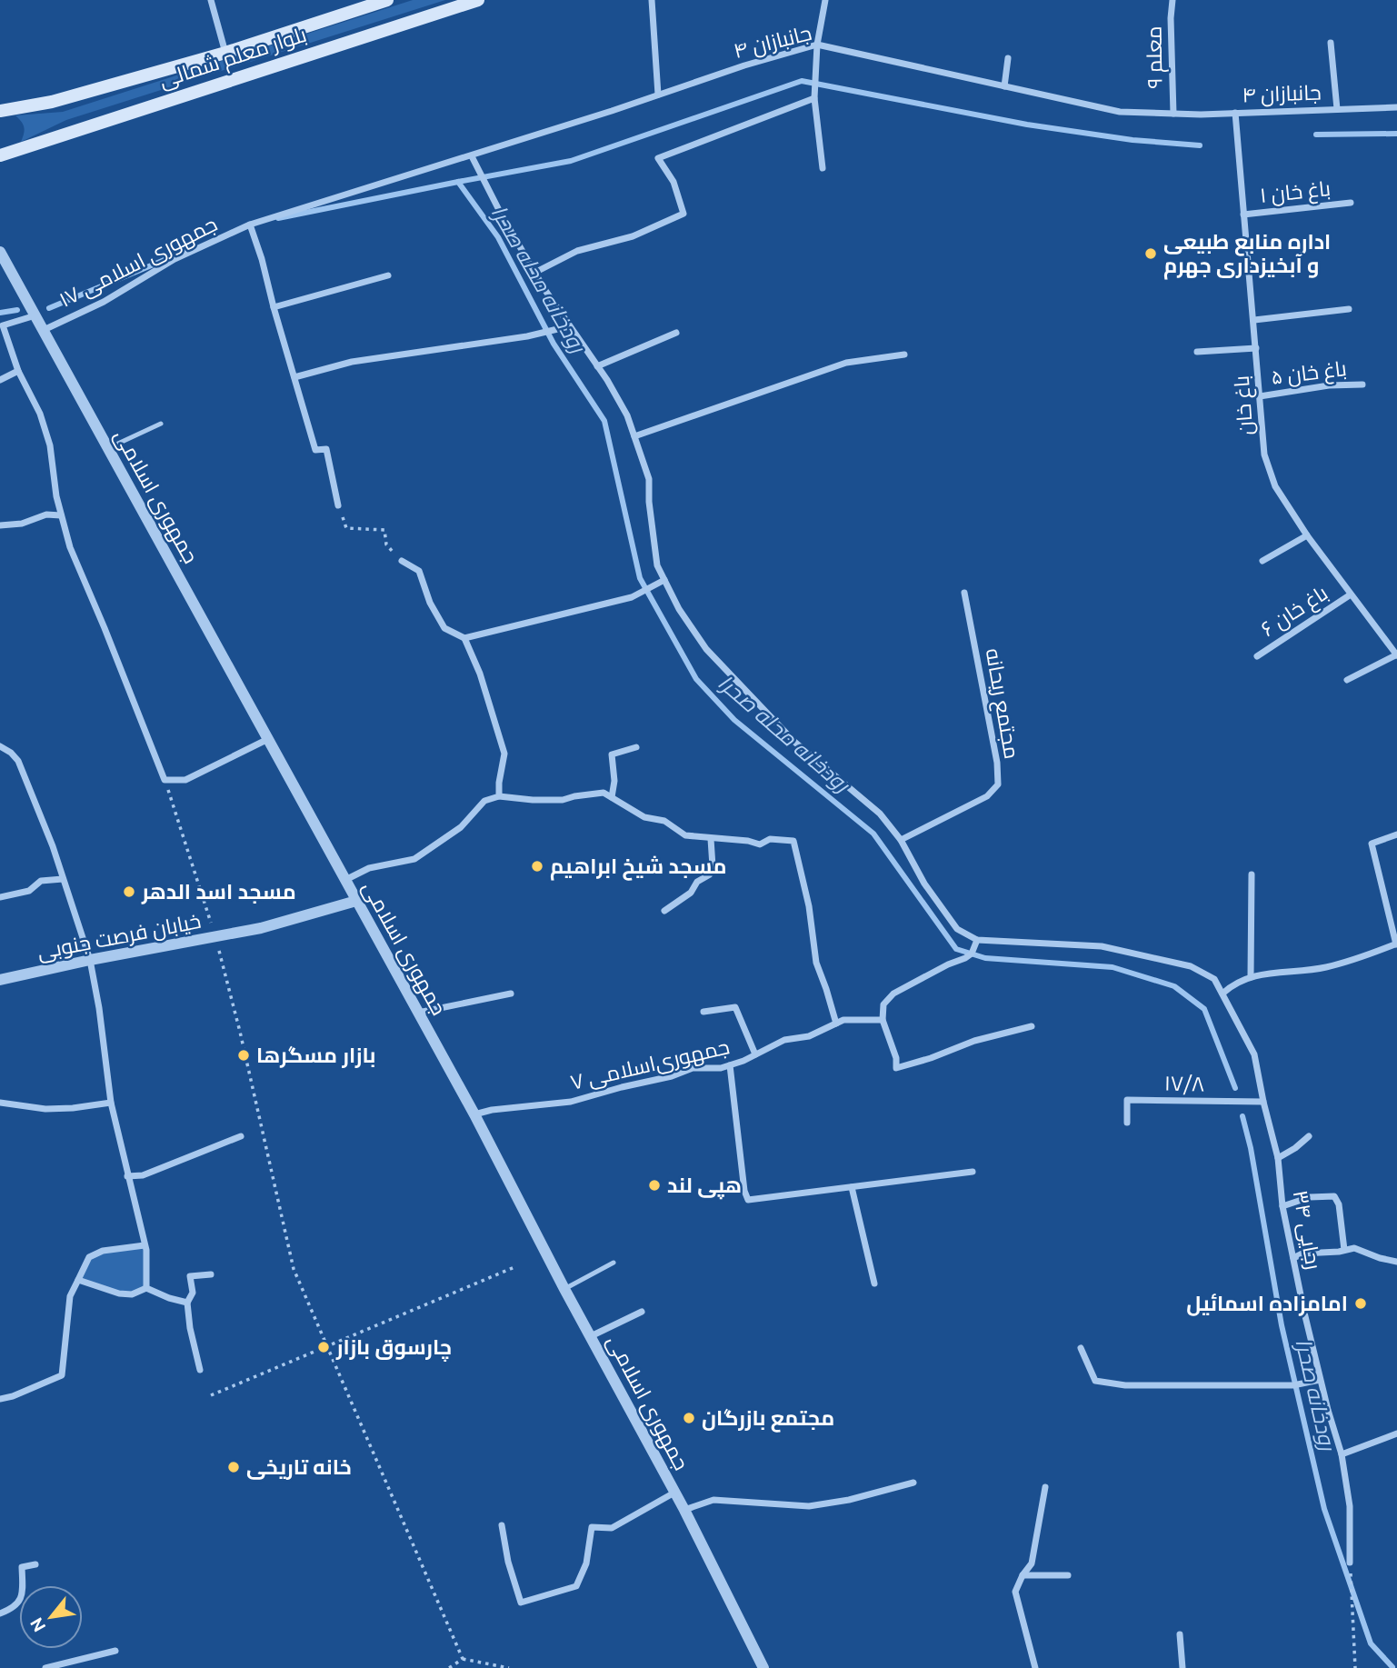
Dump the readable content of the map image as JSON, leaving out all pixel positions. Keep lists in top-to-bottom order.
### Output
{
  "streets": {
    "main road": ["بلوار معلم شمالی"],
    "street": [
      "جانبازان ۴",
      "معلم ۹",
      "باغ خان ۱",
      "جمهوری اسلامی ۱۷",
      "باغ خان ۵",
      "باغ خان",
      "جمهوری اسلامی",
      "باغ خان ۶",
      "مجتمع ریحانه",
      "خیابان فرصت جنوبی",
      "جمهوری‌اسلامی ۷",
      "۱۷/۸",
      "رجایی ۳۴"
    ]
  },
  "crossings": [
    ["جانبازان ۴", "معلم ۹"],
    ["جانبازان ۴", "جمهوری اسلامی ۱۷"],
    ["جانبازان ۴", "باغ خان"],
    ["باغ خان ۱", "باغ خان"],
    ["جمهوری اسلامی ۱۷", "جمهوری اسلامی"],
    ["باغ خان ۵", "باغ خان"],
    ["باغ خان", "باغ خان ۶"],
    ["جمهوری اسلامی", "خیابان فرصت جنوبی"],
    ["جمهوری اسلامی", "جمهوری‌اسلامی ۷"],
    ["۱۷/۸", "رجایی ۳۴"]
  ],
  "water": ["رودخانه محله صحرا", "رودخانه صحرا"],
  "places": [
    "اداره منابع طبیعی و آبخیزداری جهرم",
    "مسجد شیخ ابراهیم",
    "مسجد اسد الدهر",
    "بازار مسگرها",
    "هپی لند",
    "امامزاده اسمائیل",
    "چارسوق بازار",
    "مجتمع بازرگان",
    "خانه تاریخی"
  ],
  "north": "bottom left"
}
